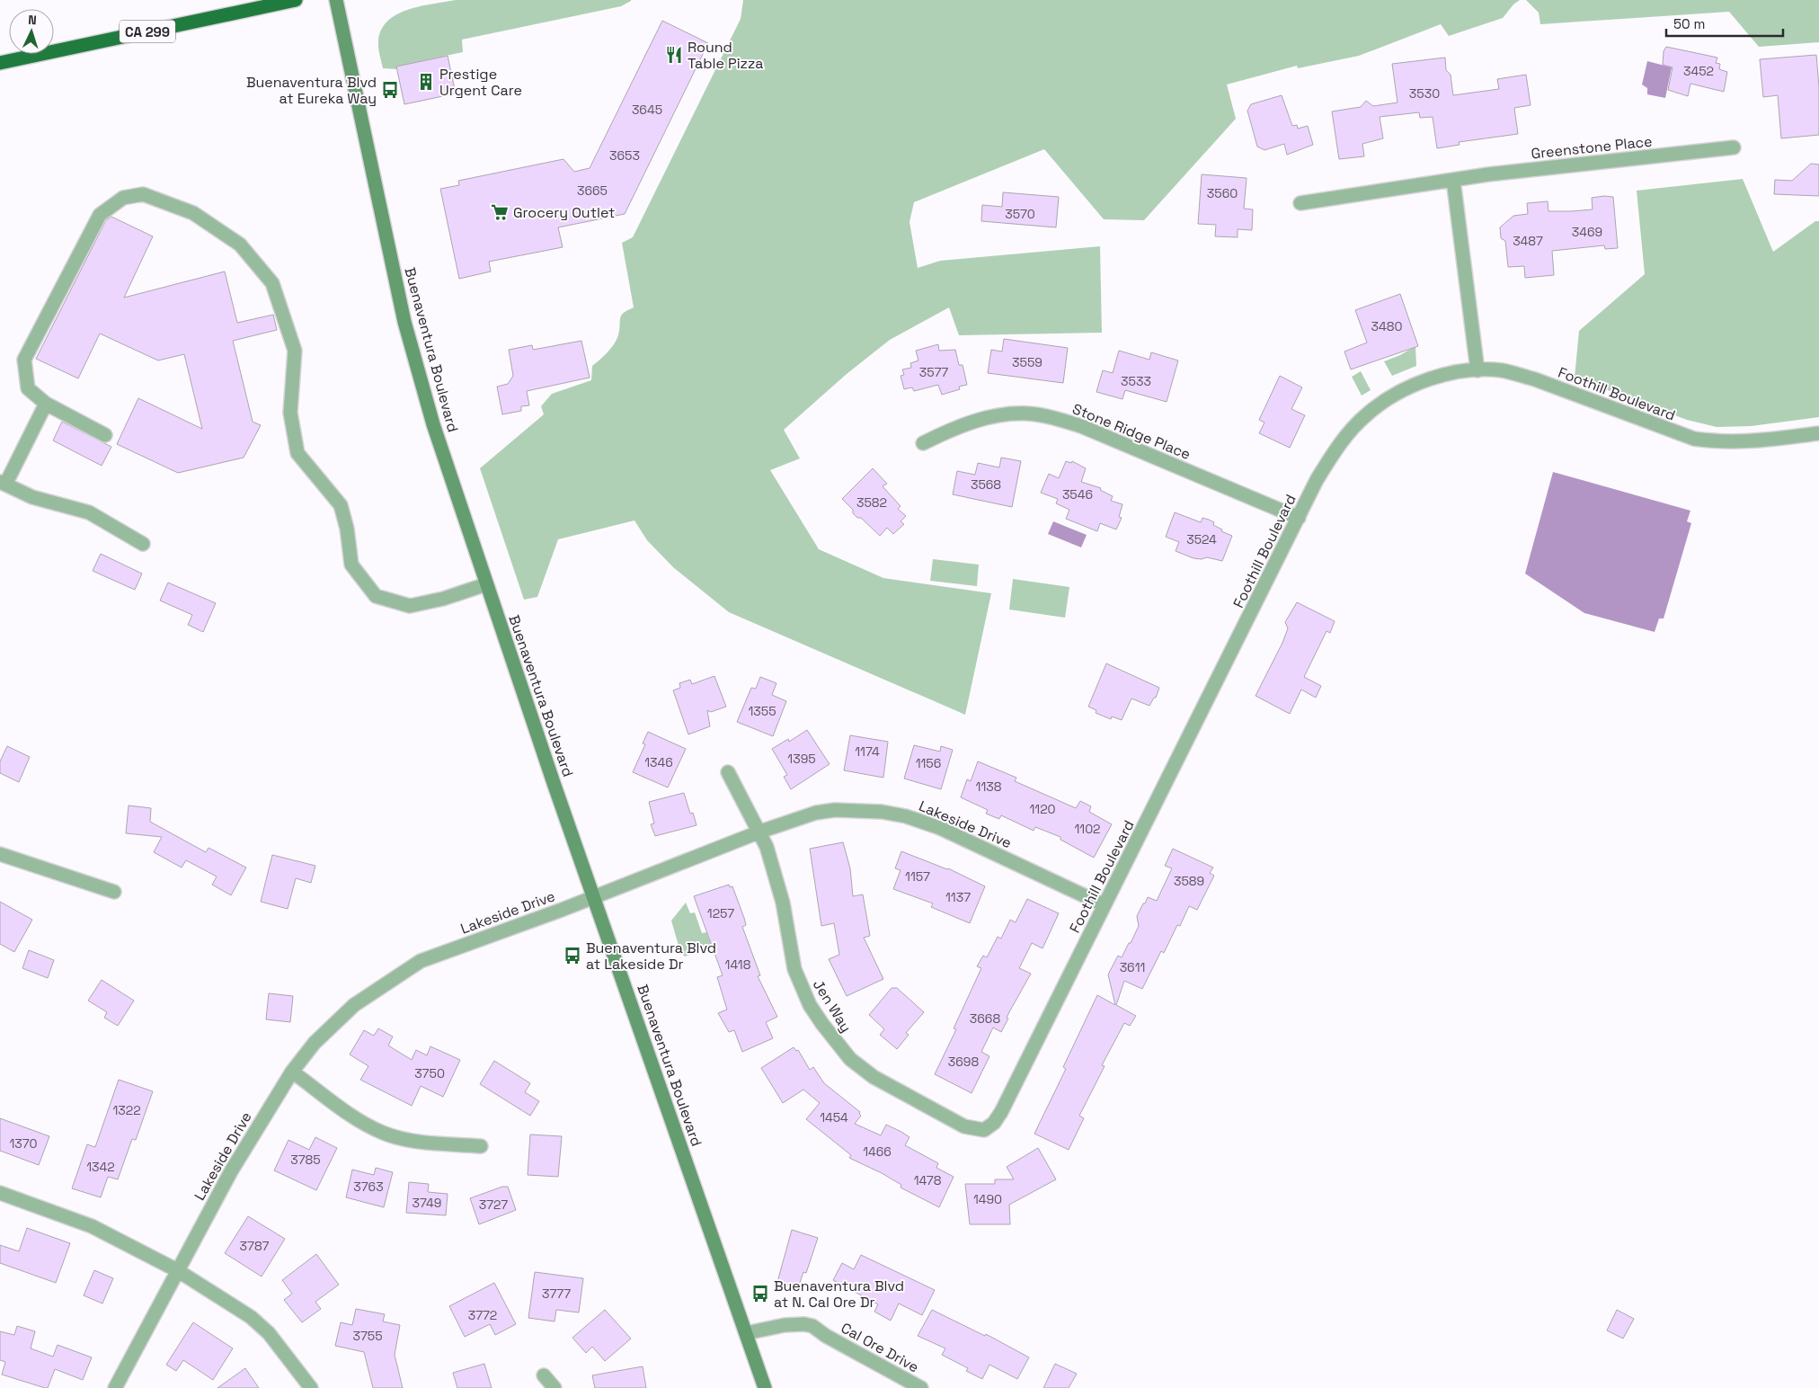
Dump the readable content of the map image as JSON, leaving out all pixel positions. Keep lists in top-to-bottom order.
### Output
{
  "streets": {
    "highway": ["CA 299"],
    "main road": ["Buenaventura Boulevard"],
    "street": [
      "Greenstone Place",
      "Foothill Boulevard",
      "Stone Ridge Place",
      "Lakeside Drive",
      "Jen Way",
      "Cal Ore Drive"
    ]
  },
  "crossings": [
    ["Buenaventura Boulevard", "Lakeside Drive"],
    ["Buenaventura Boulevard", "Cal Ore Drive"],
    ["Foothill Boulevard", "Stone Ridge Place"],
    ["Foothill Boulevard", "Lakeside Drive"],
    ["Foothill Boulevard", "Jen Way"],
    ["Lakeside Drive", "Jen Way"]
  ],
  "places": {
    "restaurant": ["Round Table Pizza"],
    "building": ["Prestige Urgent Care"],
    "bus stop": ["Buenaventura Blvd at Eureka Way", "Buenaventura Blvd at Lakeside Dr", "Buenaventura Blvd at N. Cal Ore Dr"],
    "supermarket": ["Grocery Outlet"]
  },
  "house_numbers": [
    "3452",
    "3530",
    "3645",
    "3653",
    "3665",
    "3560",
    "3570",
    "3469",
    "3487",
    "3480",
    "3559",
    "3577",
    "3533",
    "3568",
    "3546",
    "3582",
    "3524",
    "1355",
    "1174",
    "1395",
    "1346",
    "1156",
    "1138",
    "1120",
    "1102",
    "1157",
    "3589",
    "1137",
    "1257",
    "1418",
    "3611",
    "3668",
    "3698",
    "3750",
    "1322",
    "1454",
    "1370",
    "1466",
    "3785",
    "1342",
    "1478",
    "3763",
    "1490",
    "3749",
    "3727",
    "3787",
    "3777",
    "3772",
    "3755"
  ],
  "scale_bar": "50 m",
  "north": "top"
}
